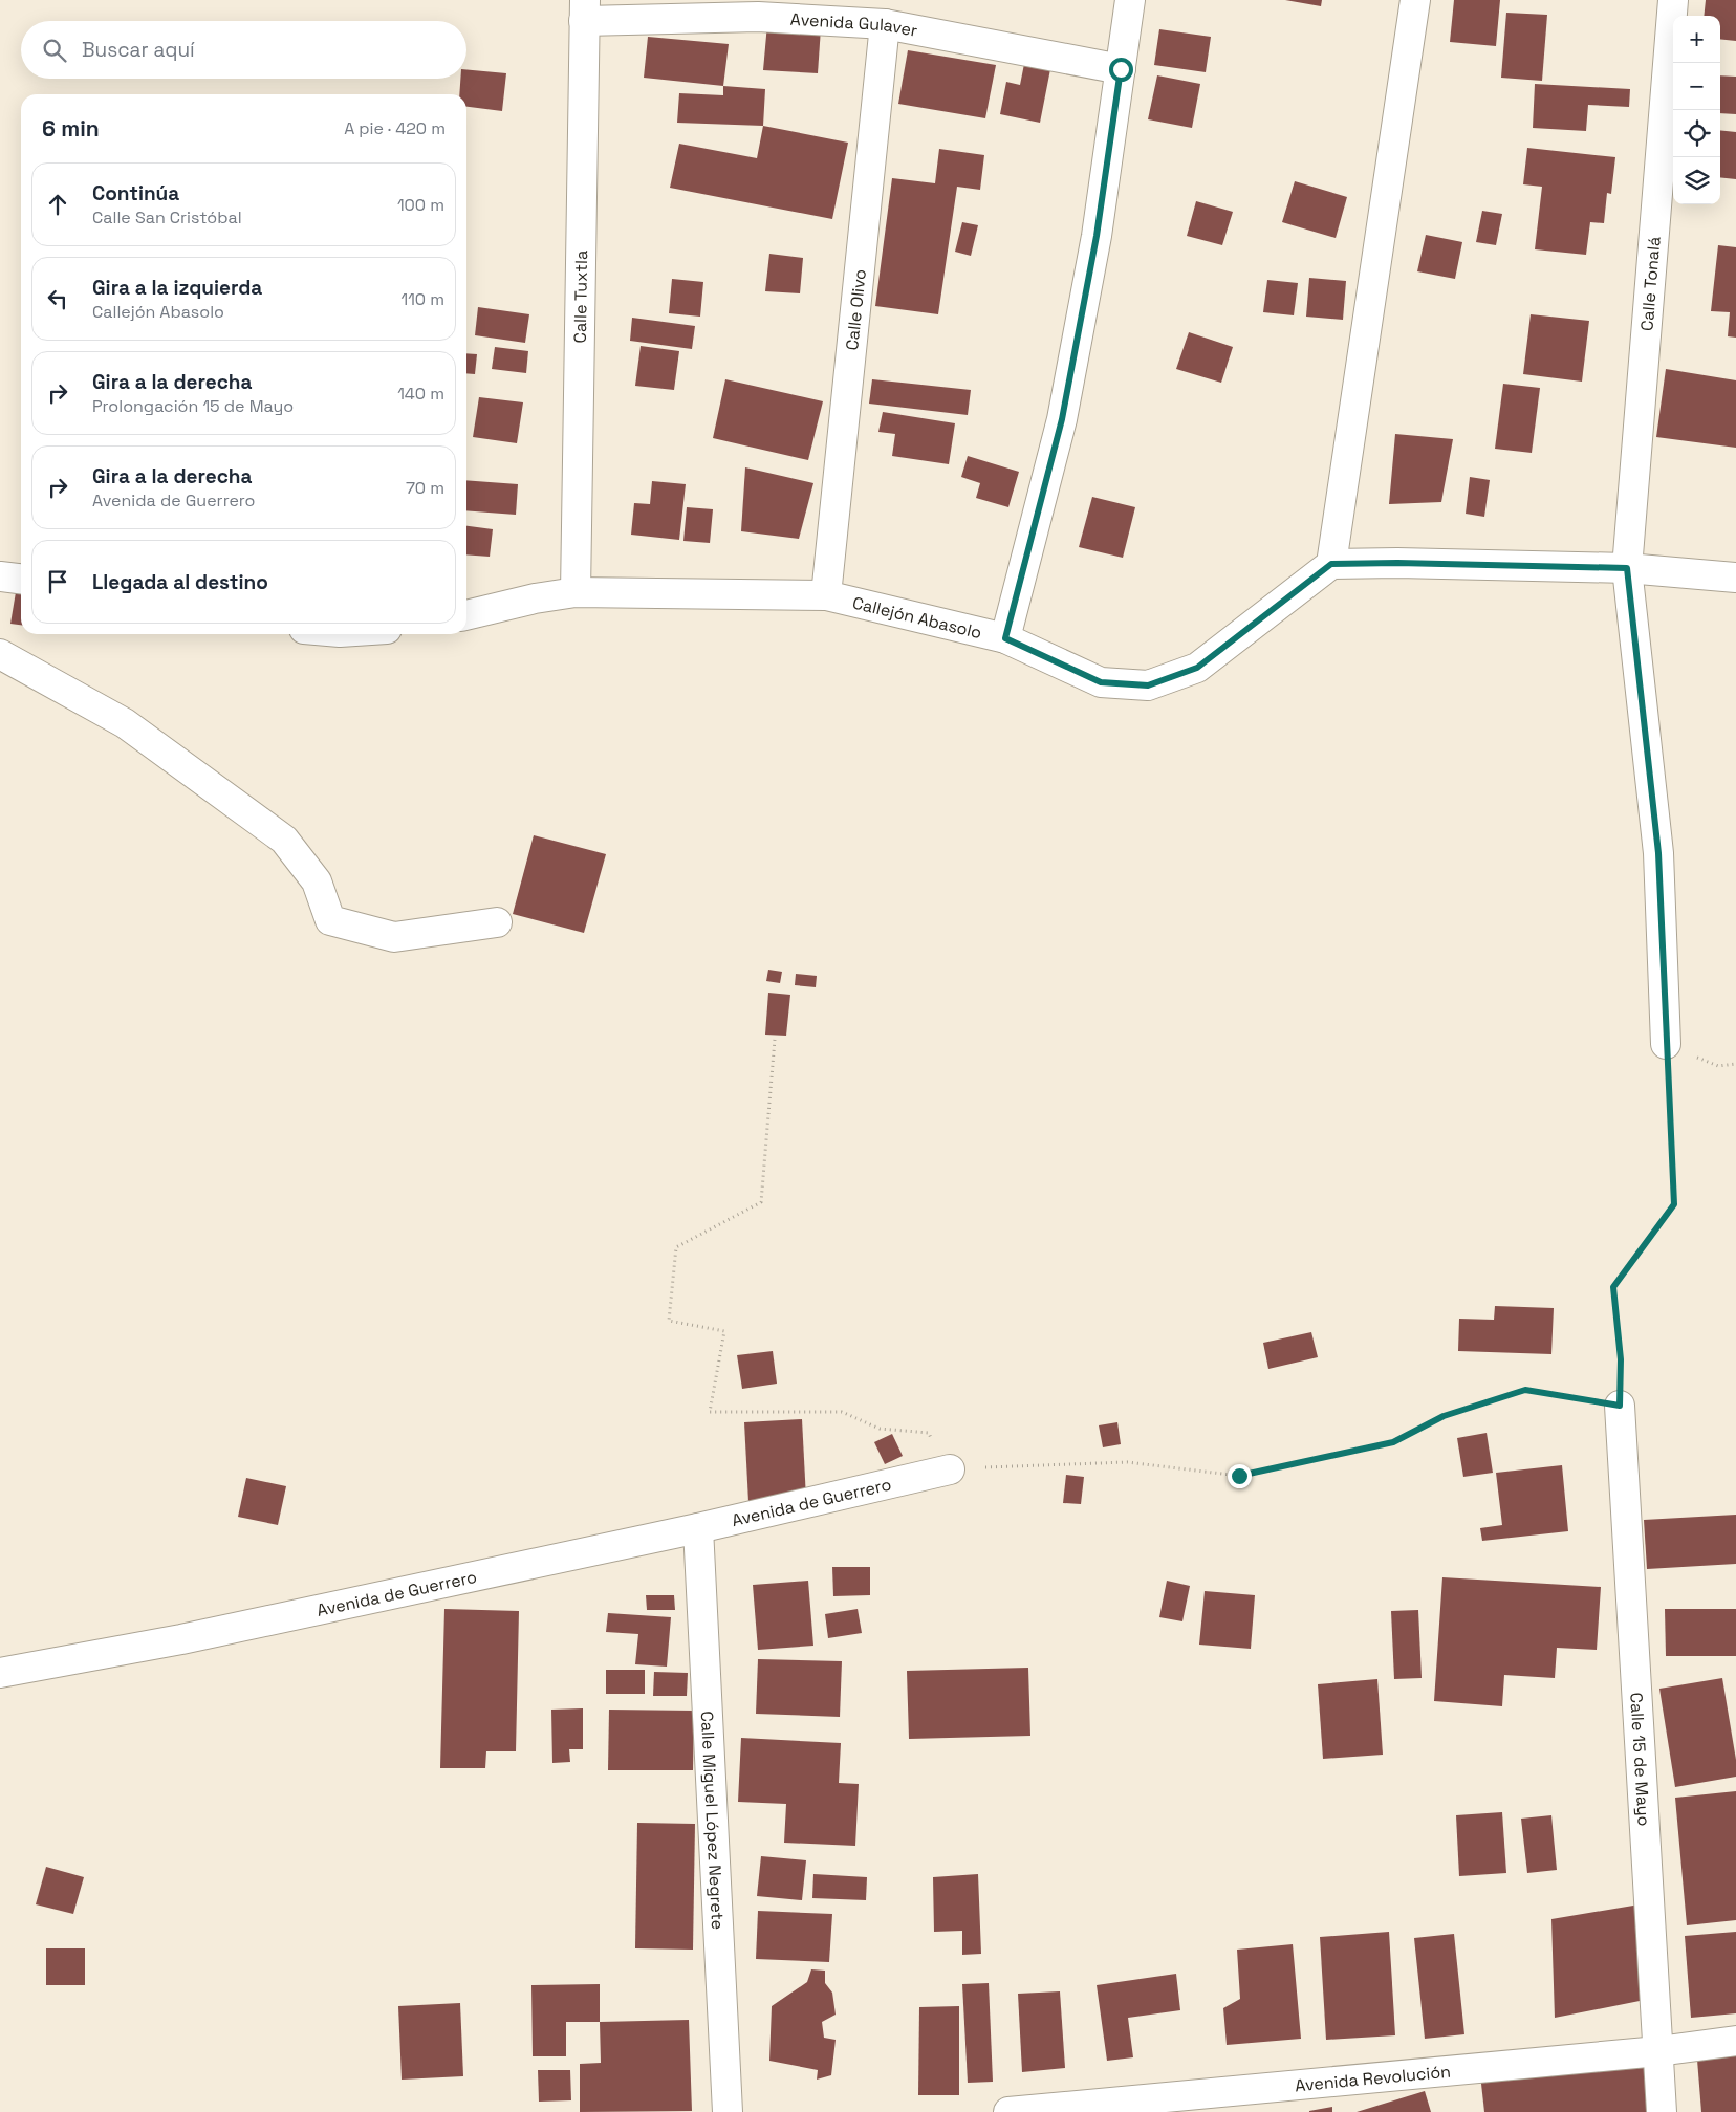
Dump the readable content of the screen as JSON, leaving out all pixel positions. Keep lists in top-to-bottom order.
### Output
{
  "streets": {
    "street": [
      "Avenida Gulaver",
      "Calle Tonalá",
      "Calle Tuxtla",
      "Calle Olivo",
      "Callejón Abasolo",
      "Avenida de Guerrero",
      "Calle 15 de Mayo",
      "Calle Miguel López Negrete",
      "Avenida Revolución"
    ]
  },
  "crossings": [
    ["Avenida Gulaver", "Calle Tuxtla"],
    ["Avenida Gulaver", "Calle Olivo"],
    ["Calle Tuxtla", "Callejón Abasolo"],
    ["Calle Olivo", "Callejón Abasolo"],
    ["Avenida de Guerrero", "Calle Miguel López Negrete"],
    ["Calle 15 de Mayo", "Avenida Revolución"]
  ],
  "page": {
    "map_buttons": ["+", "−"],
    "search": "Buscar aquí",
    "heading": ["6 min", "A pie · 420 m"],
    "list": [
      ["Continúa", "Calle San Cristóbal", "100 m"],
      ["Gira a la izquierda", "Callejón Abasolo", "110 m"],
      ["Gira a la derecha", "Prolongación 15 de Mayo", "140 m"],
      ["Gira a la derecha", "Avenida de Guerrero", "70 m"],
      "Llegada al destino"
    ]
  }
}
